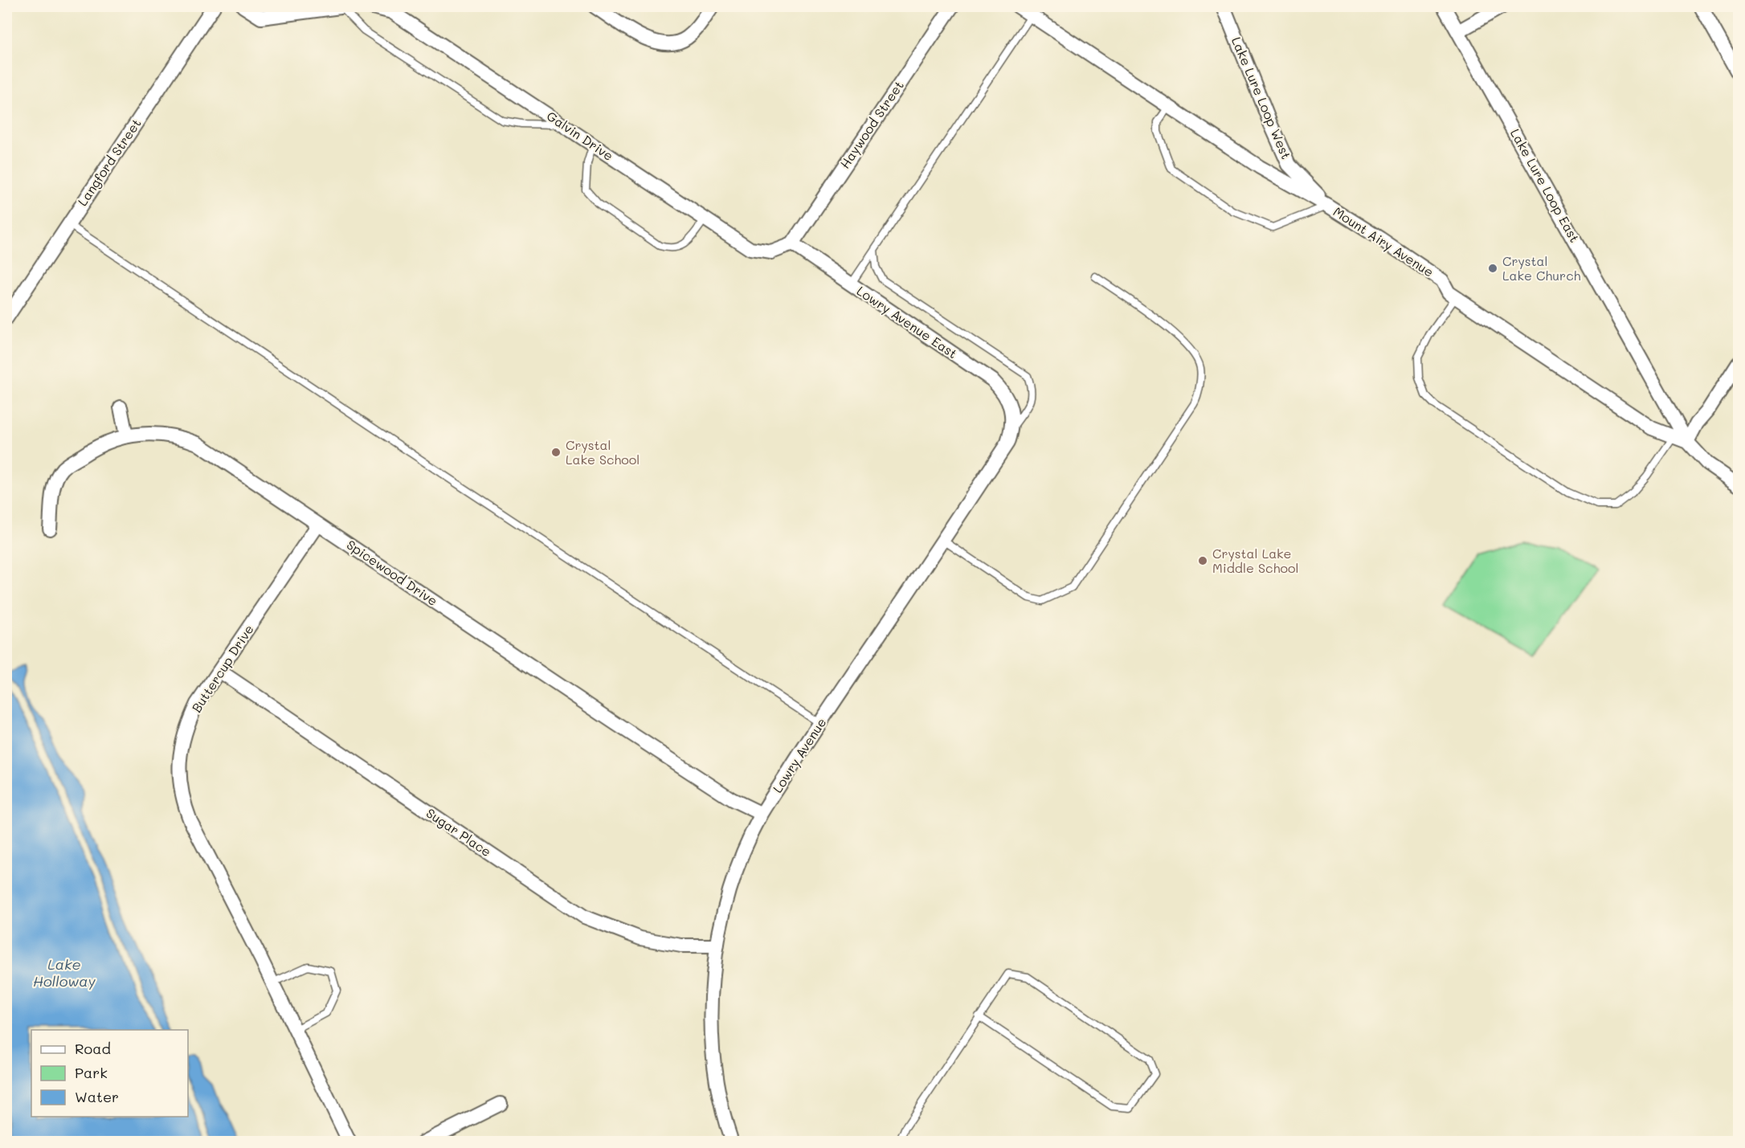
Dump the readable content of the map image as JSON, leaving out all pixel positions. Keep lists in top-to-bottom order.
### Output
{
  "streets": {
    "street": [
      "Lake Lure Loop West",
      "Haywood Street",
      "Galvin Drive",
      "Langford Street",
      "Lake Lure Loop East",
      "Mount Airy Avenue",
      "Lowry Avenue East",
      "Spicewood Drive",
      "Buttercup Drive",
      "Lowry Avenue",
      "Sugar Place"
    ]
  },
  "crossings": [
    ["Lake Lure Loop West", "Mount Airy Avenue"],
    ["Haywood Street", "Galvin Drive"],
    ["Haywood Street", "Lowry Avenue East"],
    ["Galvin Drive", "Lowry Avenue East"],
    ["Lake Lure Loop East", "Mount Airy Avenue"],
    ["Lowry Avenue East", "Lowry Avenue"],
    ["Spicewood Drive", "Buttercup Drive"],
    ["Spicewood Drive", "Lowry Avenue"],
    ["Buttercup Drive", "Sugar Place"],
    ["Lowry Avenue", "Sugar Place"]
  ],
  "water": ["Lake Holloway"],
  "places": ["Crystal Lake Church", "Crystal Lake School", "Crystal Lake Middle School"],
  "legend": ["Road", "Park", "Water"]
}
